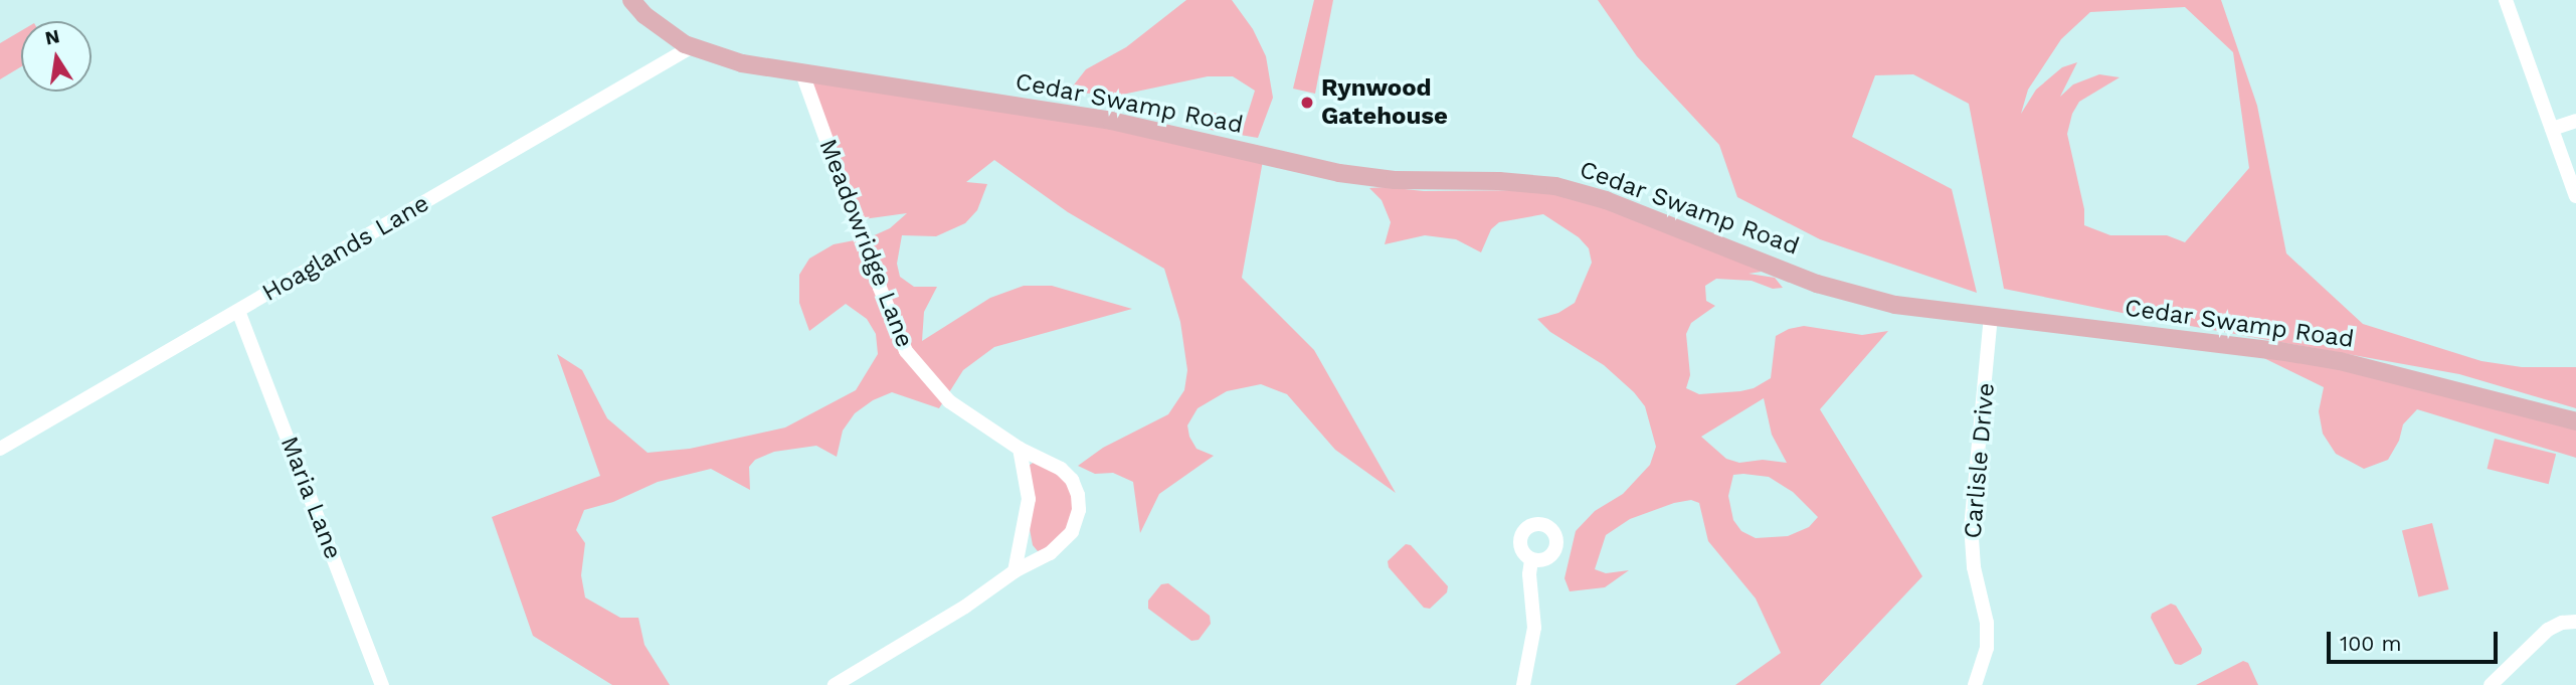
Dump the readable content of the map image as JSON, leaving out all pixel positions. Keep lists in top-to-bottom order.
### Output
{
  "streets": {
    "main road": ["Cedar Swamp Road"],
    "street": [
      "Meadowridge Lane",
      "Hoaglands Lane",
      "Carlisle Drive",
      "Maria Lane"
    ]
  },
  "crossings": [
    ["Cedar Swamp Road", "Meadowridge Lane"],
    ["Cedar Swamp Road", "Hoaglands Lane"],
    ["Cedar Swamp Road", "Carlisle Drive"],
    ["Hoaglands Lane", "Maria Lane"]
  ],
  "places": ["Rynwood Gatehouse"],
  "scale_bar": "100 m",
  "north": "top"
}
